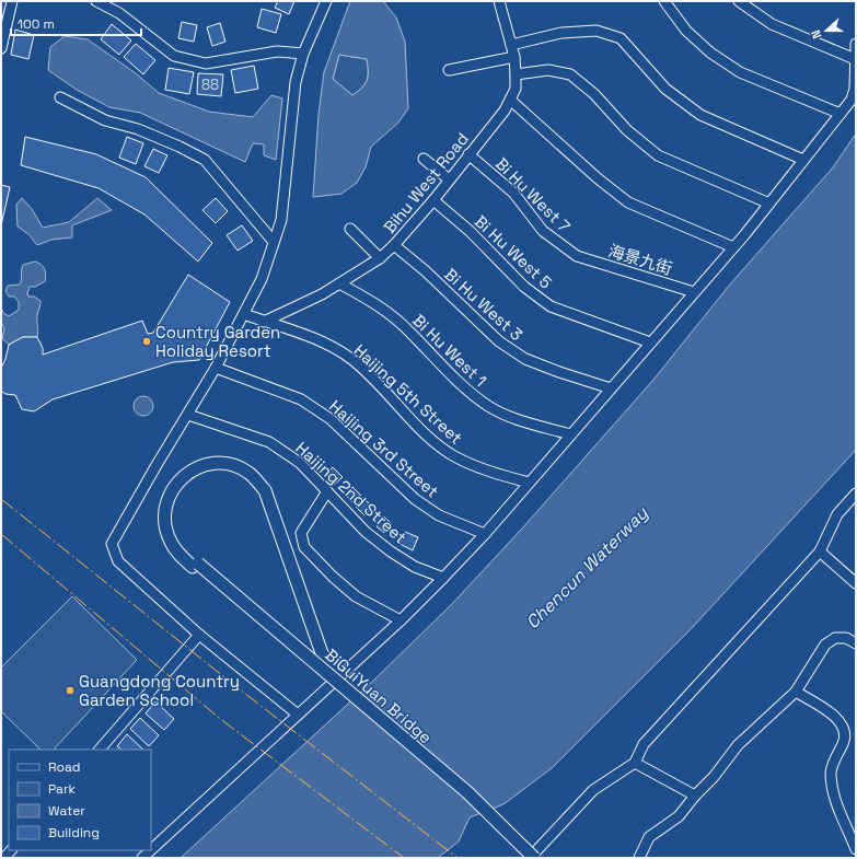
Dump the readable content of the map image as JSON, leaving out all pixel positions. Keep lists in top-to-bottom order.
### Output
{
  "streets": {
    "main road": ["BiGuiYuan Bridge"],
    "street": [
      "Bihu West Road",
      "Bi Hu West 7",
      "Bi Hu West 5",
      "海景九街",
      "Bi Hu West 3",
      "Bi Hu West 1",
      "Haijing 5th Street",
      "Haijing 3rd Street",
      "Haijing 2nd Street"
    ]
  },
  "crossings": [
    ["Bihu West Road", "Bi Hu West 7"],
    ["Bihu West Road", "Bi Hu West 5"],
    ["Bihu West Road", "Bi Hu West 3"],
    ["Bihu West Road", "Bi Hu West 1"],
    ["Bihu West Road", "Haijing 5th Street"],
    ["Bi Hu West 7", "海景九街"]
  ],
  "water": ["Chencun Waterway"],
  "places": ["Country Garden Holiday Resort", "Guangdong Country Garden School"],
  "house_numbers": ["88"],
  "legend": [
    "Road",
    "Park",
    "Water",
    "Building"
  ],
  "scale_bar": "100 m",
  "north": "left"
}
